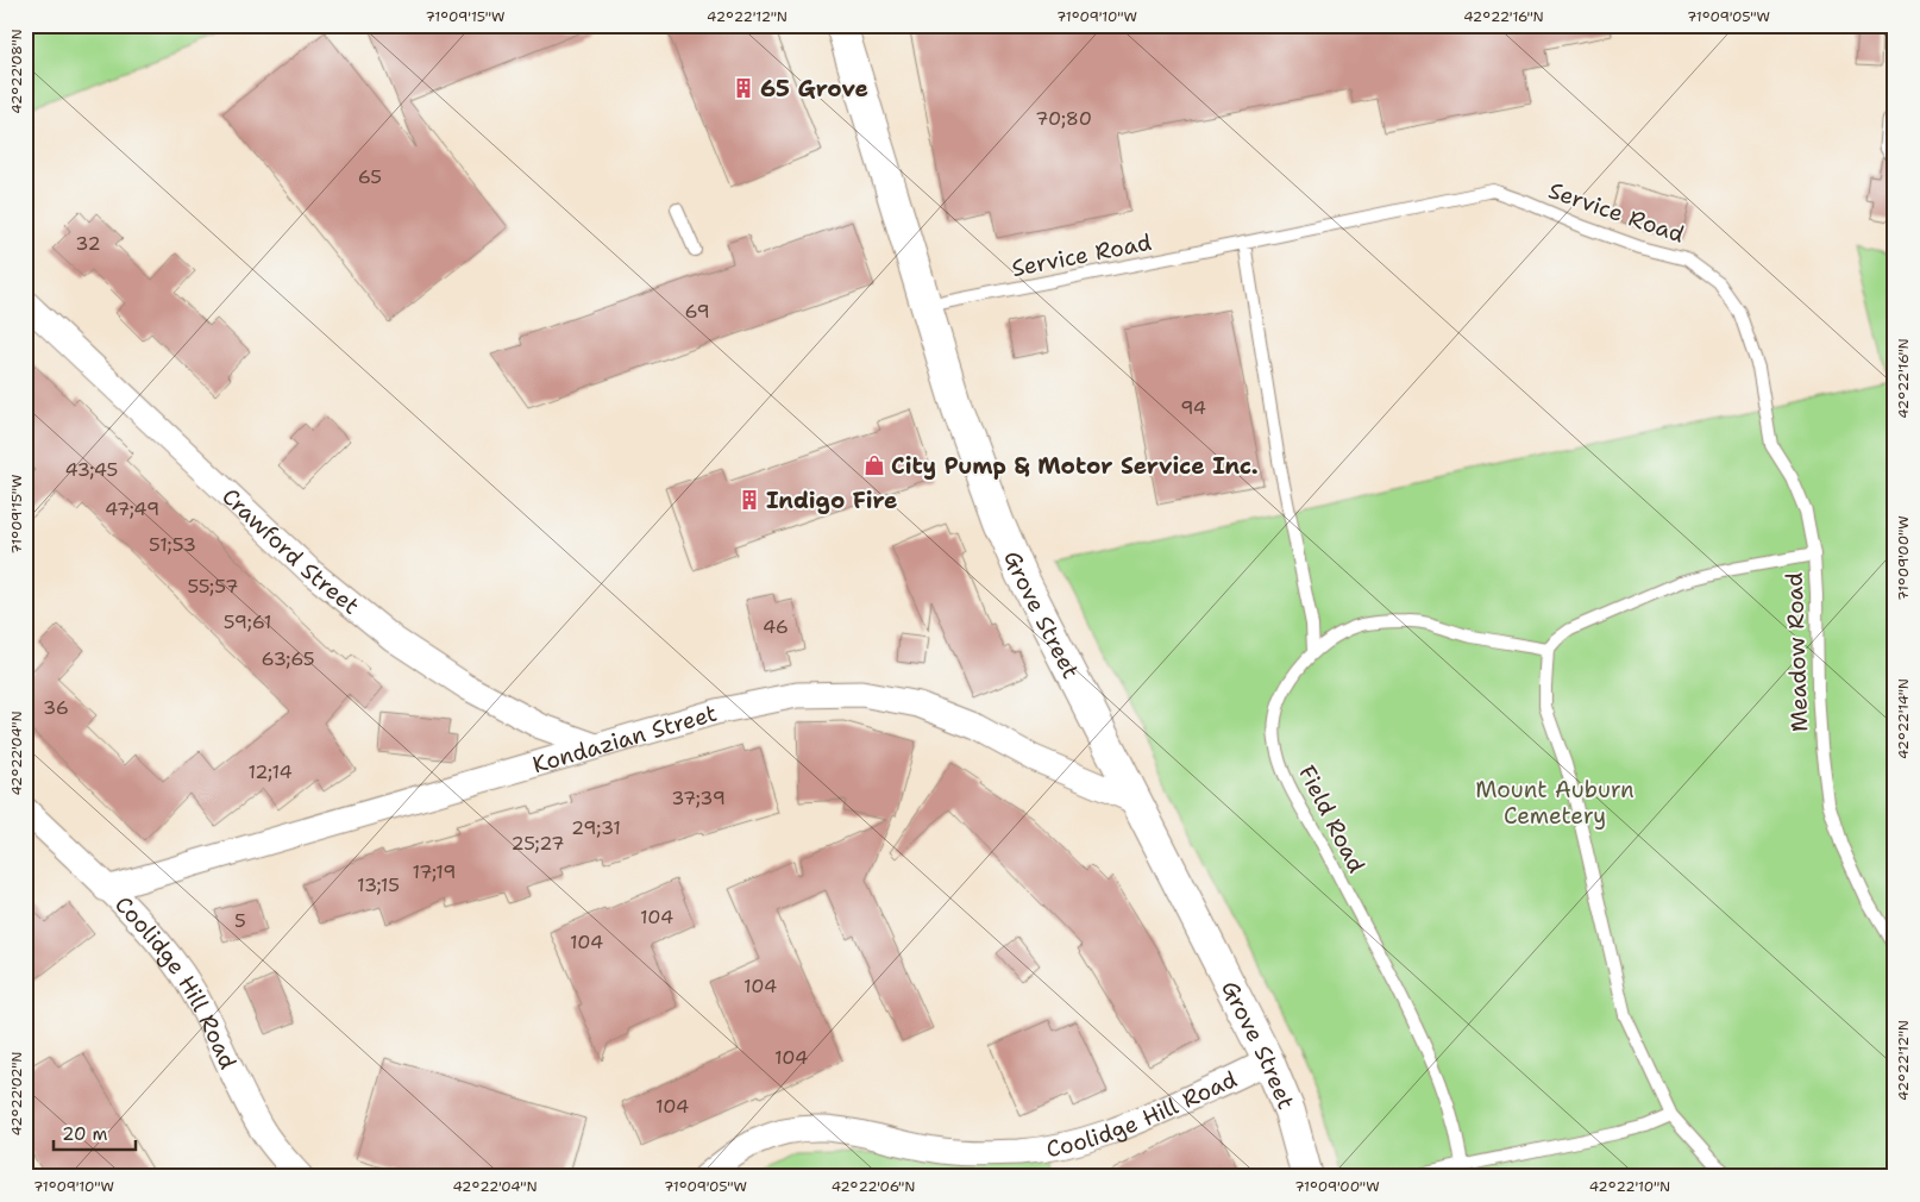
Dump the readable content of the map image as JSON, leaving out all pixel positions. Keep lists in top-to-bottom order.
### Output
{
  "streets": {
    "street": [
      "Crawford Street",
      "Grove Street",
      "Kondazian Street",
      "Coolidge Hill Road"
    ],
    "lane": ["Service Road", "Meadow Road", "Field Road"]
  },
  "crossings": [
    ["Service Road", "Grove Street"],
    ["Service Road", "Meadow Road"],
    ["Crawford Street", "Kondazian Street"],
    ["Grove Street", "Kondazian Street"],
    ["Grove Street", "Coolidge Hill Road"],
    ["Meadow Road", "Field Road"],
    ["Kondazian Street", "Coolidge Hill Road"]
  ],
  "parks": ["Mount Auburn Cemetery"],
  "places": {
    "building": ["65 Grove", "Indigo Fire"],
    "shop": ["City Pump & Motor Service Inc."]
  },
  "house_numbers": [
    "70;80",
    "65",
    "32",
    "69",
    "94",
    "43;45",
    "47;49",
    "51;53",
    "55;57",
    "59;61",
    "46",
    "63;65",
    "36",
    "12;14",
    "37;39",
    "29;31",
    "25;27",
    "17;19",
    "13;15",
    "104",
    "5",
    "104",
    "104",
    "104",
    "104"
  ],
  "scale_bar": "20 m",
  "coordinates": [
    "71°09'15\"W",
    "42°22'12\"N",
    "71°09'10\"W",
    "42°22'16\"N",
    "71°09'05\"W",
    "42°22'08\"N",
    "71°09'00\"W",
    "42°22'14\"N",
    "42°22'04\"N",
    "42°22'02\"N",
    "42°22'06\"N",
    "42°22'10\"N"
  ]
}
